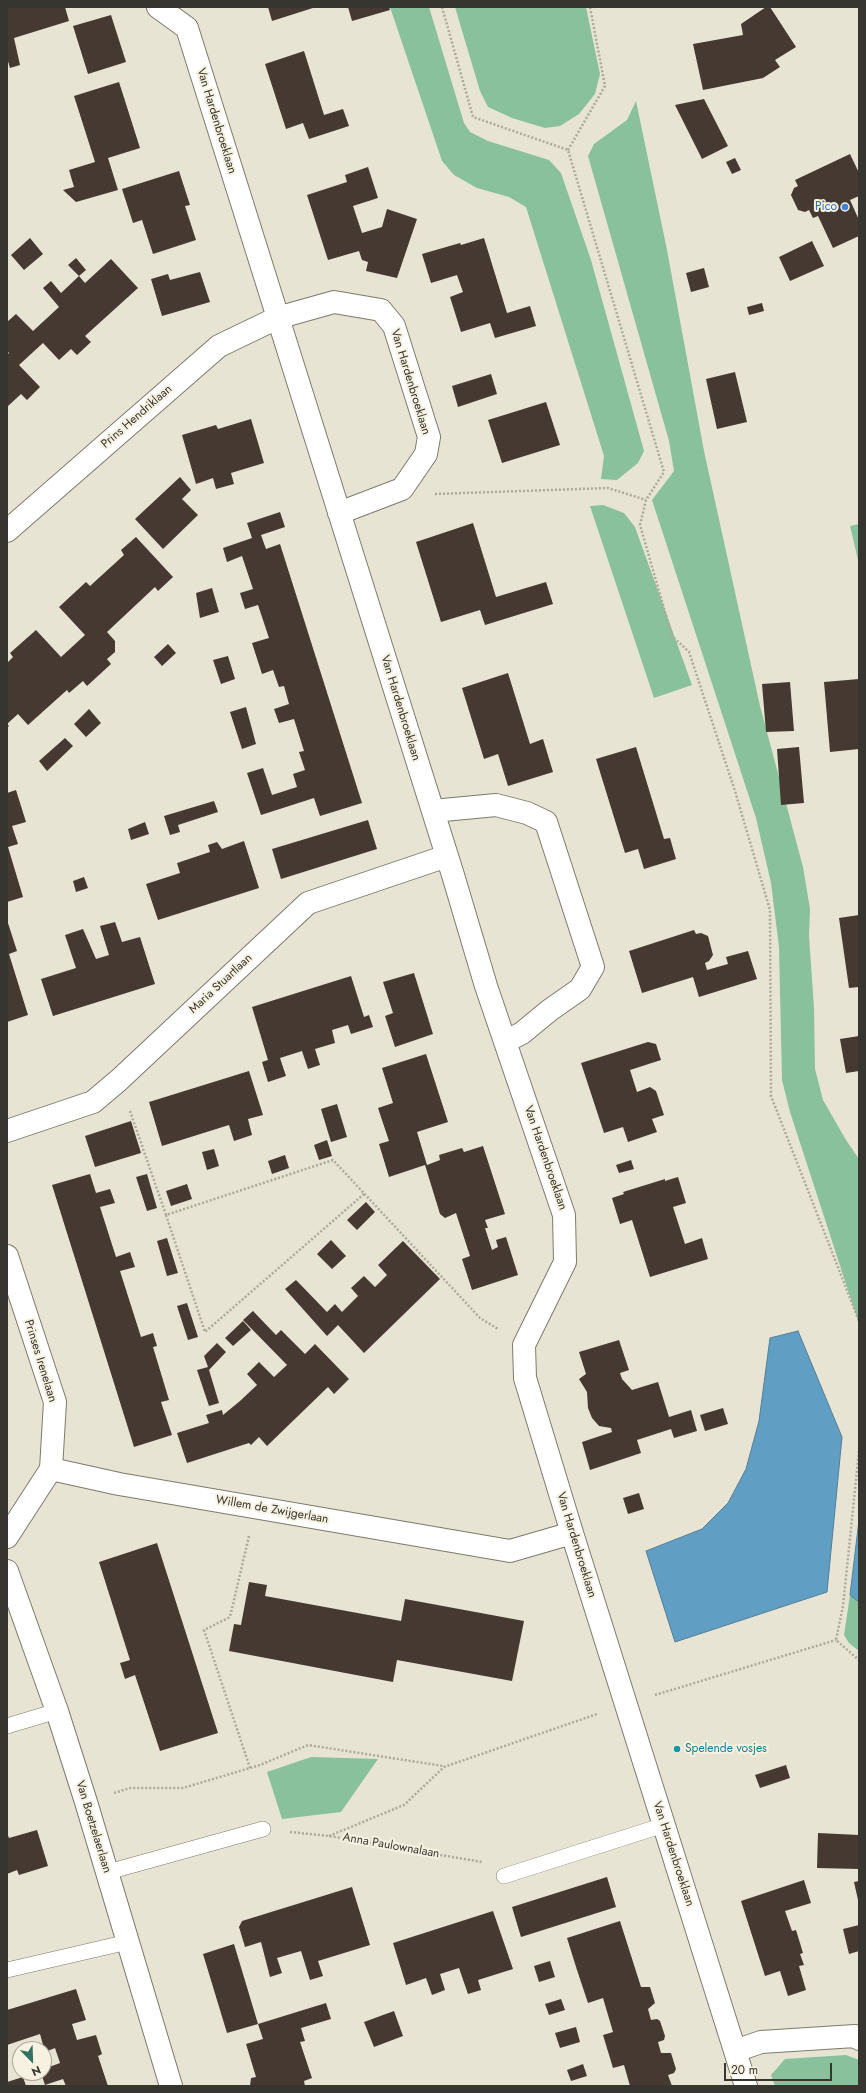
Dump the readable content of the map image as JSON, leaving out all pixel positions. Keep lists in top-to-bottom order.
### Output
{
  "streets": {
    "street": [
      "Van Hardenbroeklaan",
      "Prins Hendriklaan",
      "Maria Stuartlaan",
      "Prinses Irenelaan",
      "Willem de Zwijgerlaan",
      "Van Boetzelaerlaan"
    ],
    "path": ["Anna Paulownalaan"]
  },
  "crossings": [
    ["Van Hardenbroeklaan", "Prins Hendriklaan"],
    ["Van Hardenbroeklaan", "Maria Stuartlaan"],
    ["Van Hardenbroeklaan", "Willem de Zwijgerlaan"],
    ["Prinses Irenelaan", "Willem de Zwijgerlaan"]
  ],
  "places": ["Pico", "Spelende vosjes"],
  "scale_bar": "20 m",
  "north": "bottom right"
}
